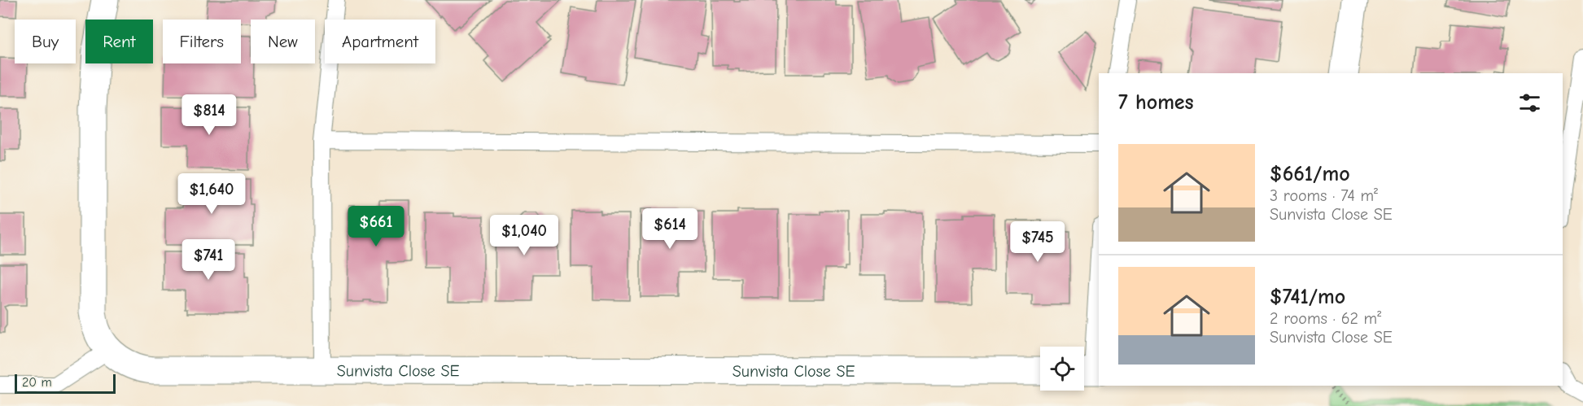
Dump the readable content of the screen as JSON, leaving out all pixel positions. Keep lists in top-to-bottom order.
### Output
{
  "streets": {
    "street": ["Sunvista Close SE"]
  },
  "scale_bar": "20 m",
  "page": {
    "chip": [
      "Buy",
      "Rent",
      "Filters",
      "New",
      "Apartment"
    ],
    "heading": "7 homes",
    "price": [
      "$814",
      "$1,640",
      "$661",
      "$614",
      "$1,040",
      "$745",
      "$741"
    ],
    "list": [
      {
        "name": "$661/mo",
        "note": "3 rooms · 74 m² · Sunvista Close SE"
      },
      {
        "name": "$741/mo",
        "note": "2 rooms · 62 m² · Sunvista Close SE"
      }
    ],
    "scale": "20 m"
  }
}
